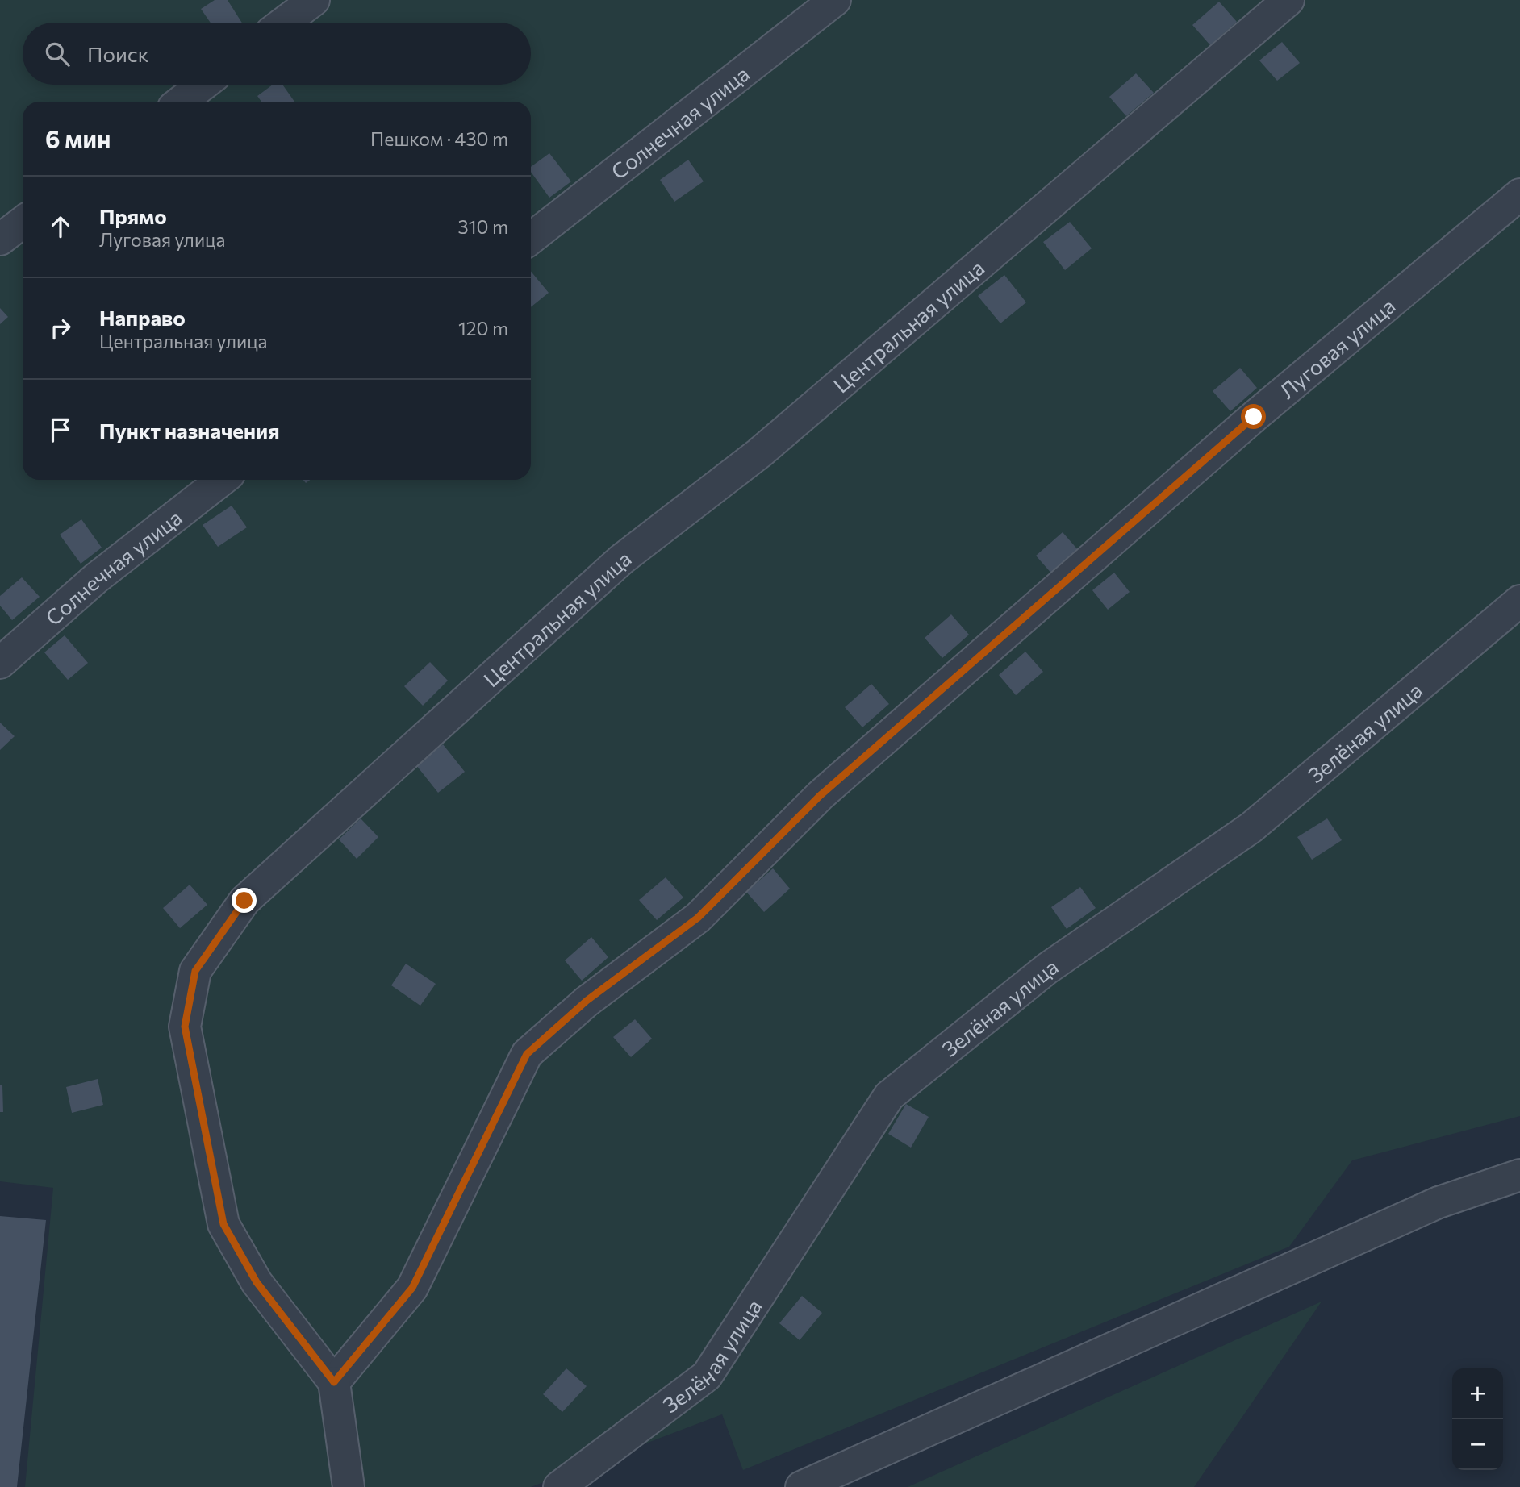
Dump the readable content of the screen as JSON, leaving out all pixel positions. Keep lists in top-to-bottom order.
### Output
{
  "streets": {
    "street": [
      "Солнечная улица",
      "Центральная улица",
      "Луговая улица",
      "Зелёная улица"
    ]
  },
  "crossings": [
    ["Центральная улица", "Луговая улица"]
  ],
  "page": {
    "search": "Поиск",
    "heading": ["6 мин", "Пешком · 430 m"],
    "list": [
      ["Прямо", "Луговая улица", "310 m"],
      ["Направо", "Центральная улица", "120 m"],
      "Пункт назначения"
    ],
    "map_buttons": ["+", "−"]
  }
}
